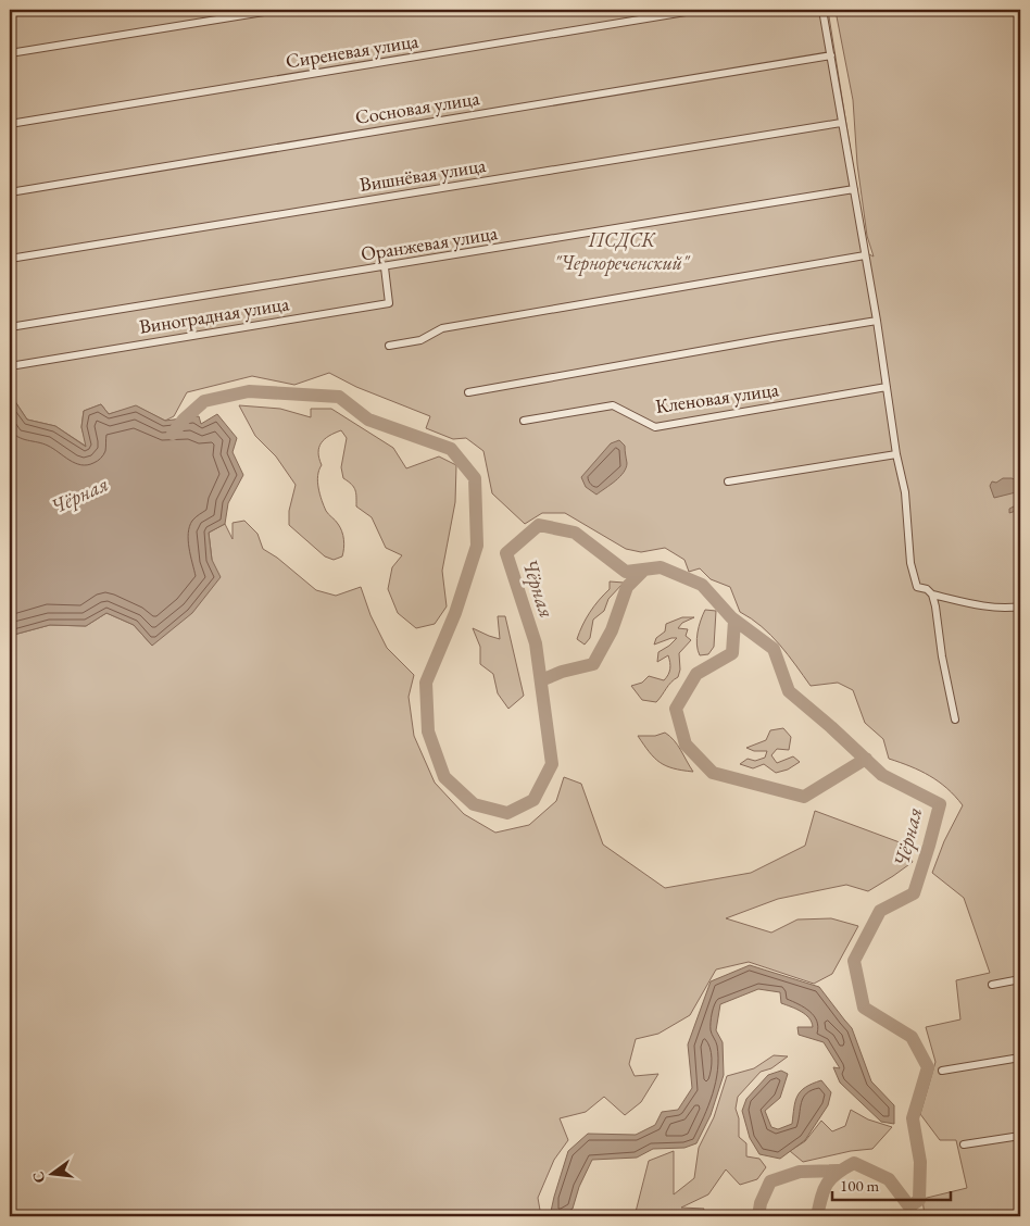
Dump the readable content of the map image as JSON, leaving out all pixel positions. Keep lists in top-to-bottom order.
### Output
{
  "streets": {
    "street": [
      "Сиреневая улица",
      "Сосновая улица",
      "Вишнёвая улица",
      "Оранжевая улица",
      "Виноградная улица",
      "Кленовая улица"
    ]
  },
  "crossings": [
    ["Оранжевая улица", "Виноградная улица"]
  ],
  "water": ["Чёрная"],
  "parks": ["ПСДСК \"Чернореченский\""],
  "scale_bar": "100 m",
  "north": "left"
}
